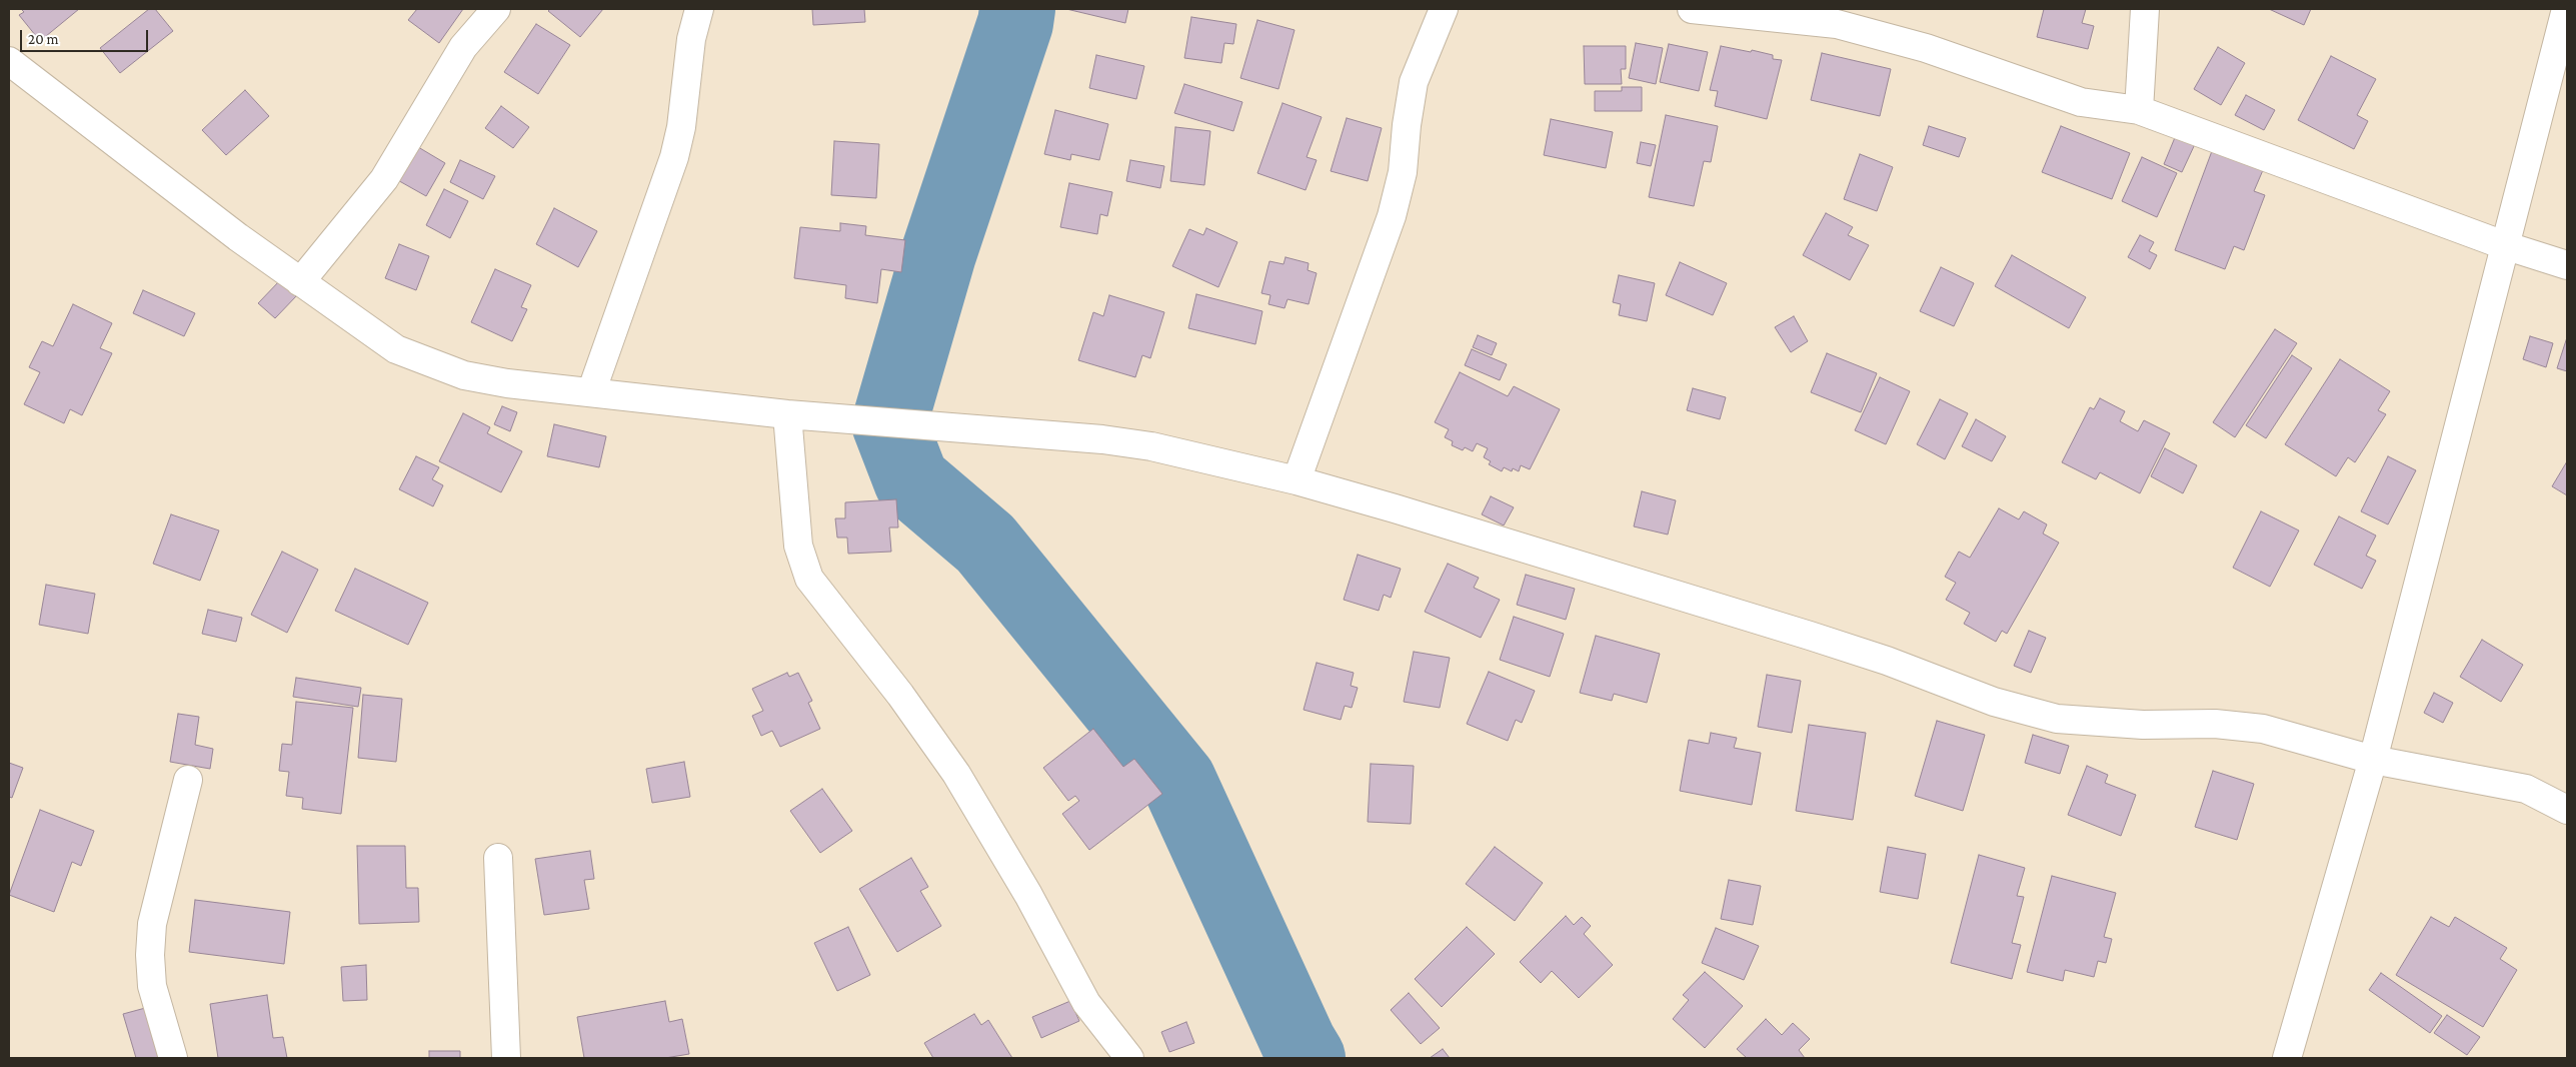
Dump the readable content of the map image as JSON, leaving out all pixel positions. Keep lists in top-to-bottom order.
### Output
{
  "scale_bar": "20 m"
}
